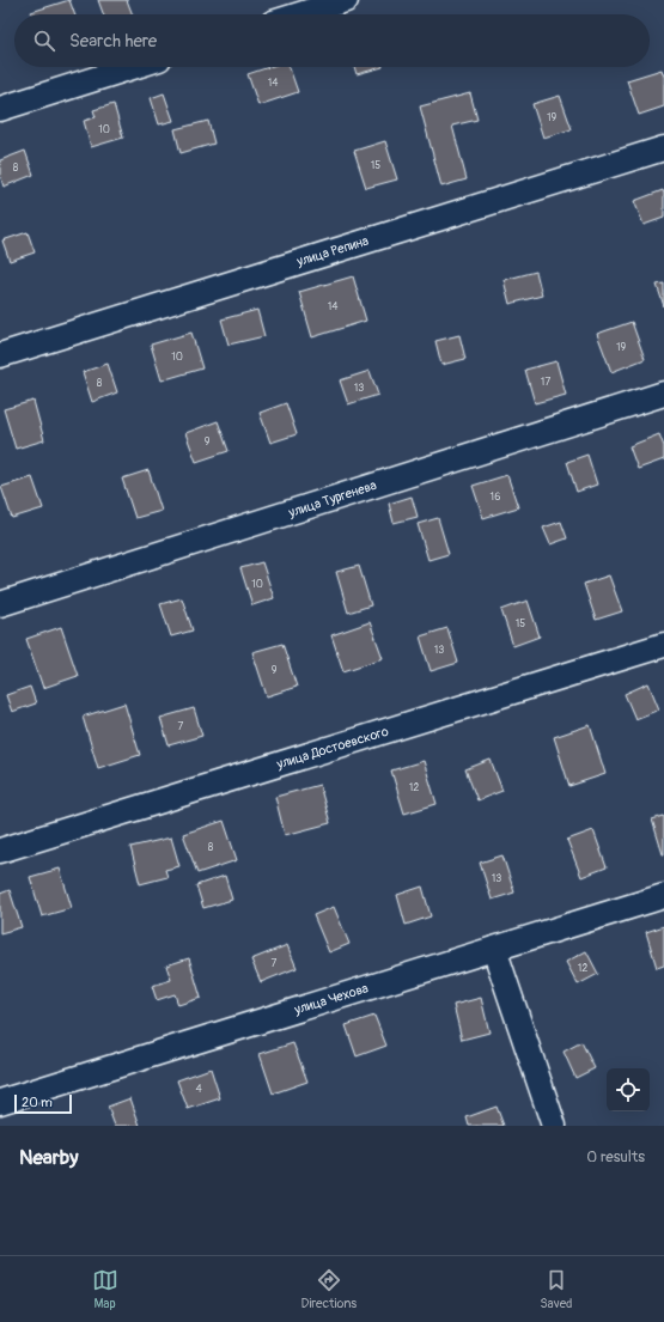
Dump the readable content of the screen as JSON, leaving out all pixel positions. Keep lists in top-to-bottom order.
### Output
{
  "streets": {
    "street": [
      "улица Репина",
      "улица Тургенева",
      "улица Достоевского",
      "улица Чехова"
    ]
  },
  "house_numbers": [
    "14",
    "19",
    "10",
    "15",
    "8",
    "14",
    "19",
    "10",
    "17",
    "8",
    "13",
    "9",
    "16",
    "10",
    "15",
    "13",
    "9",
    "7",
    "12",
    "8",
    "13",
    "7",
    "12",
    "4"
  ],
  "scale_bar": "20 m",
  "page": {
    "search": "Search here",
    "scale": "20 m",
    "heading": ["Nearby", "0 results"],
    "nav": ["Map", "Directions", "Saved"]
  }
}
